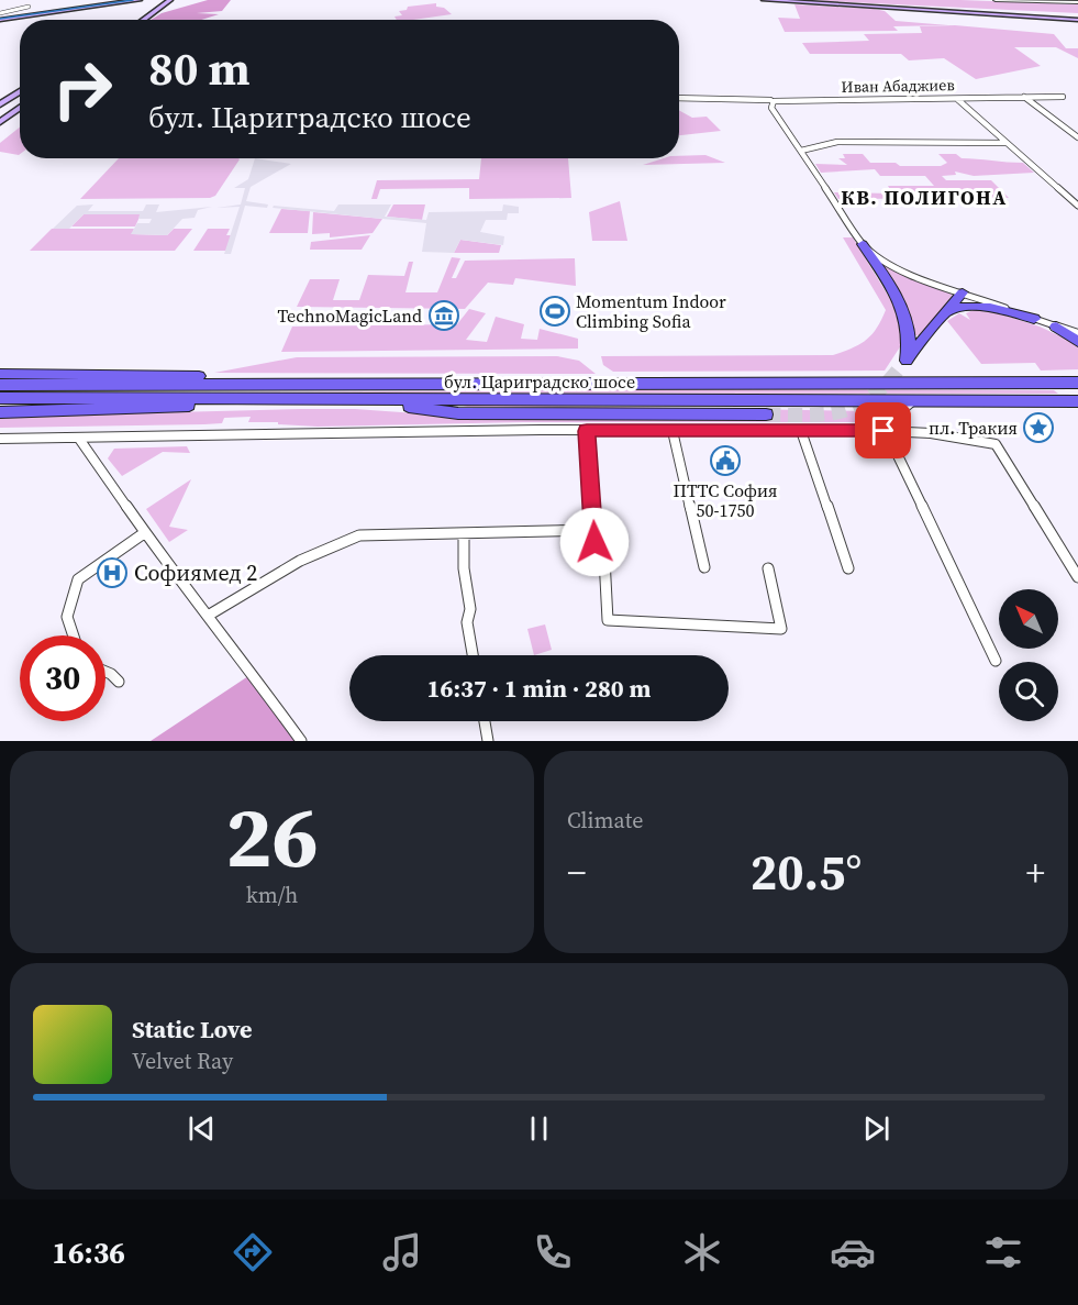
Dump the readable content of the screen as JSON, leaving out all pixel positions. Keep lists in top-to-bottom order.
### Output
{
  "streets": {
    "highway": ["бул. Цариградско шосе"],
    "street": ["Иван Абаджиев"]
  },
  "districts": ["КВ. ПОЛИГОНА"],
  "places": {
    "sports": ["Momentum Indoor Climbing Sofia"],
    "museum": ["TechnoMagicLand"],
    "place": ["пл. Тракия"],
    "public building": ["ПТТС София 50-1750"],
    "hospital": ["Софиямед 2"]
  },
  "north": "top left",
  "page": {
    "turn": ["80 m", "бул. Цариградско шосе"],
    "limit": "30",
    "trip": "16:37 · 1 min · 280 m",
    "tile": [
      ["26", "km/h"],
      "Climate"
    ],
    "heat": ["−", "20.5°", "+"],
    "song": ["Static Love", "Velvet Ray"],
    "tabs": "16:36"
  }
}
